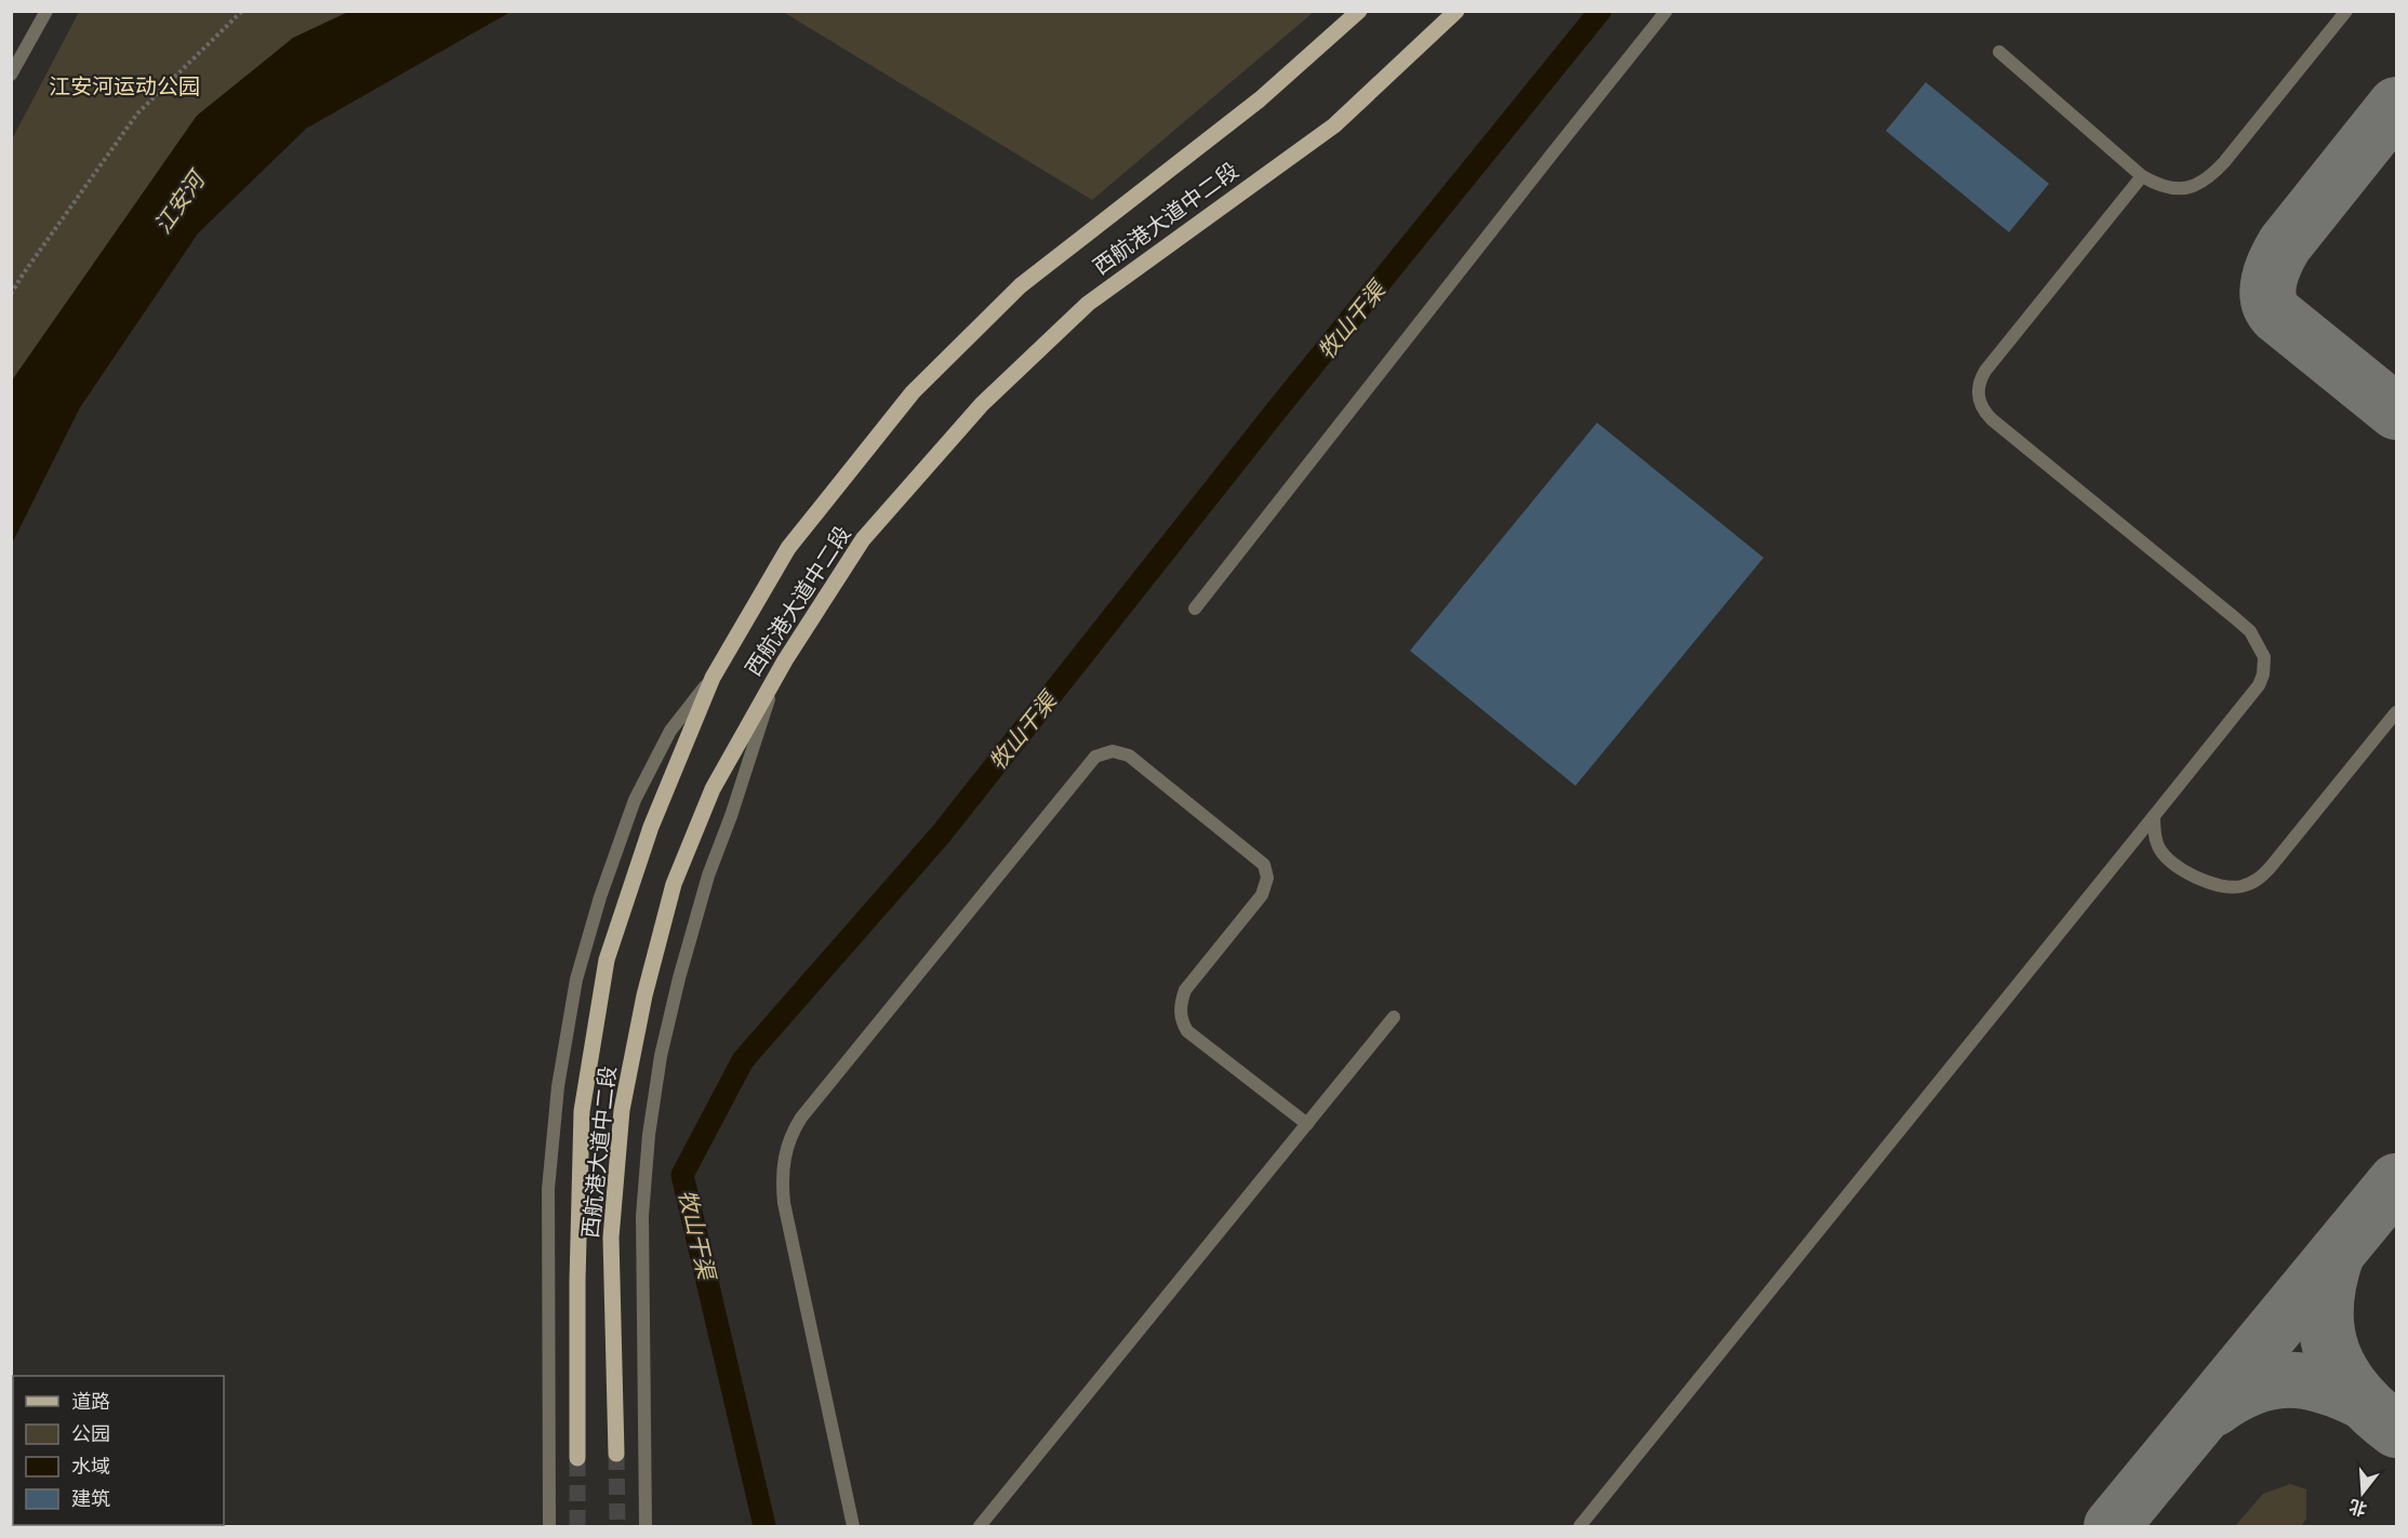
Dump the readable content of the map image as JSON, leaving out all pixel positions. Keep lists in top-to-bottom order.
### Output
{
  "streets": {
    "main road": ["西航港大道中二段"]
  },
  "water": ["江安河", "牧山干渠"],
  "parks": ["江安河运动公园"],
  "legend": [
    "道路",
    "公园",
    "水域",
    "建筑"
  ],
  "north": "bottom"
}
